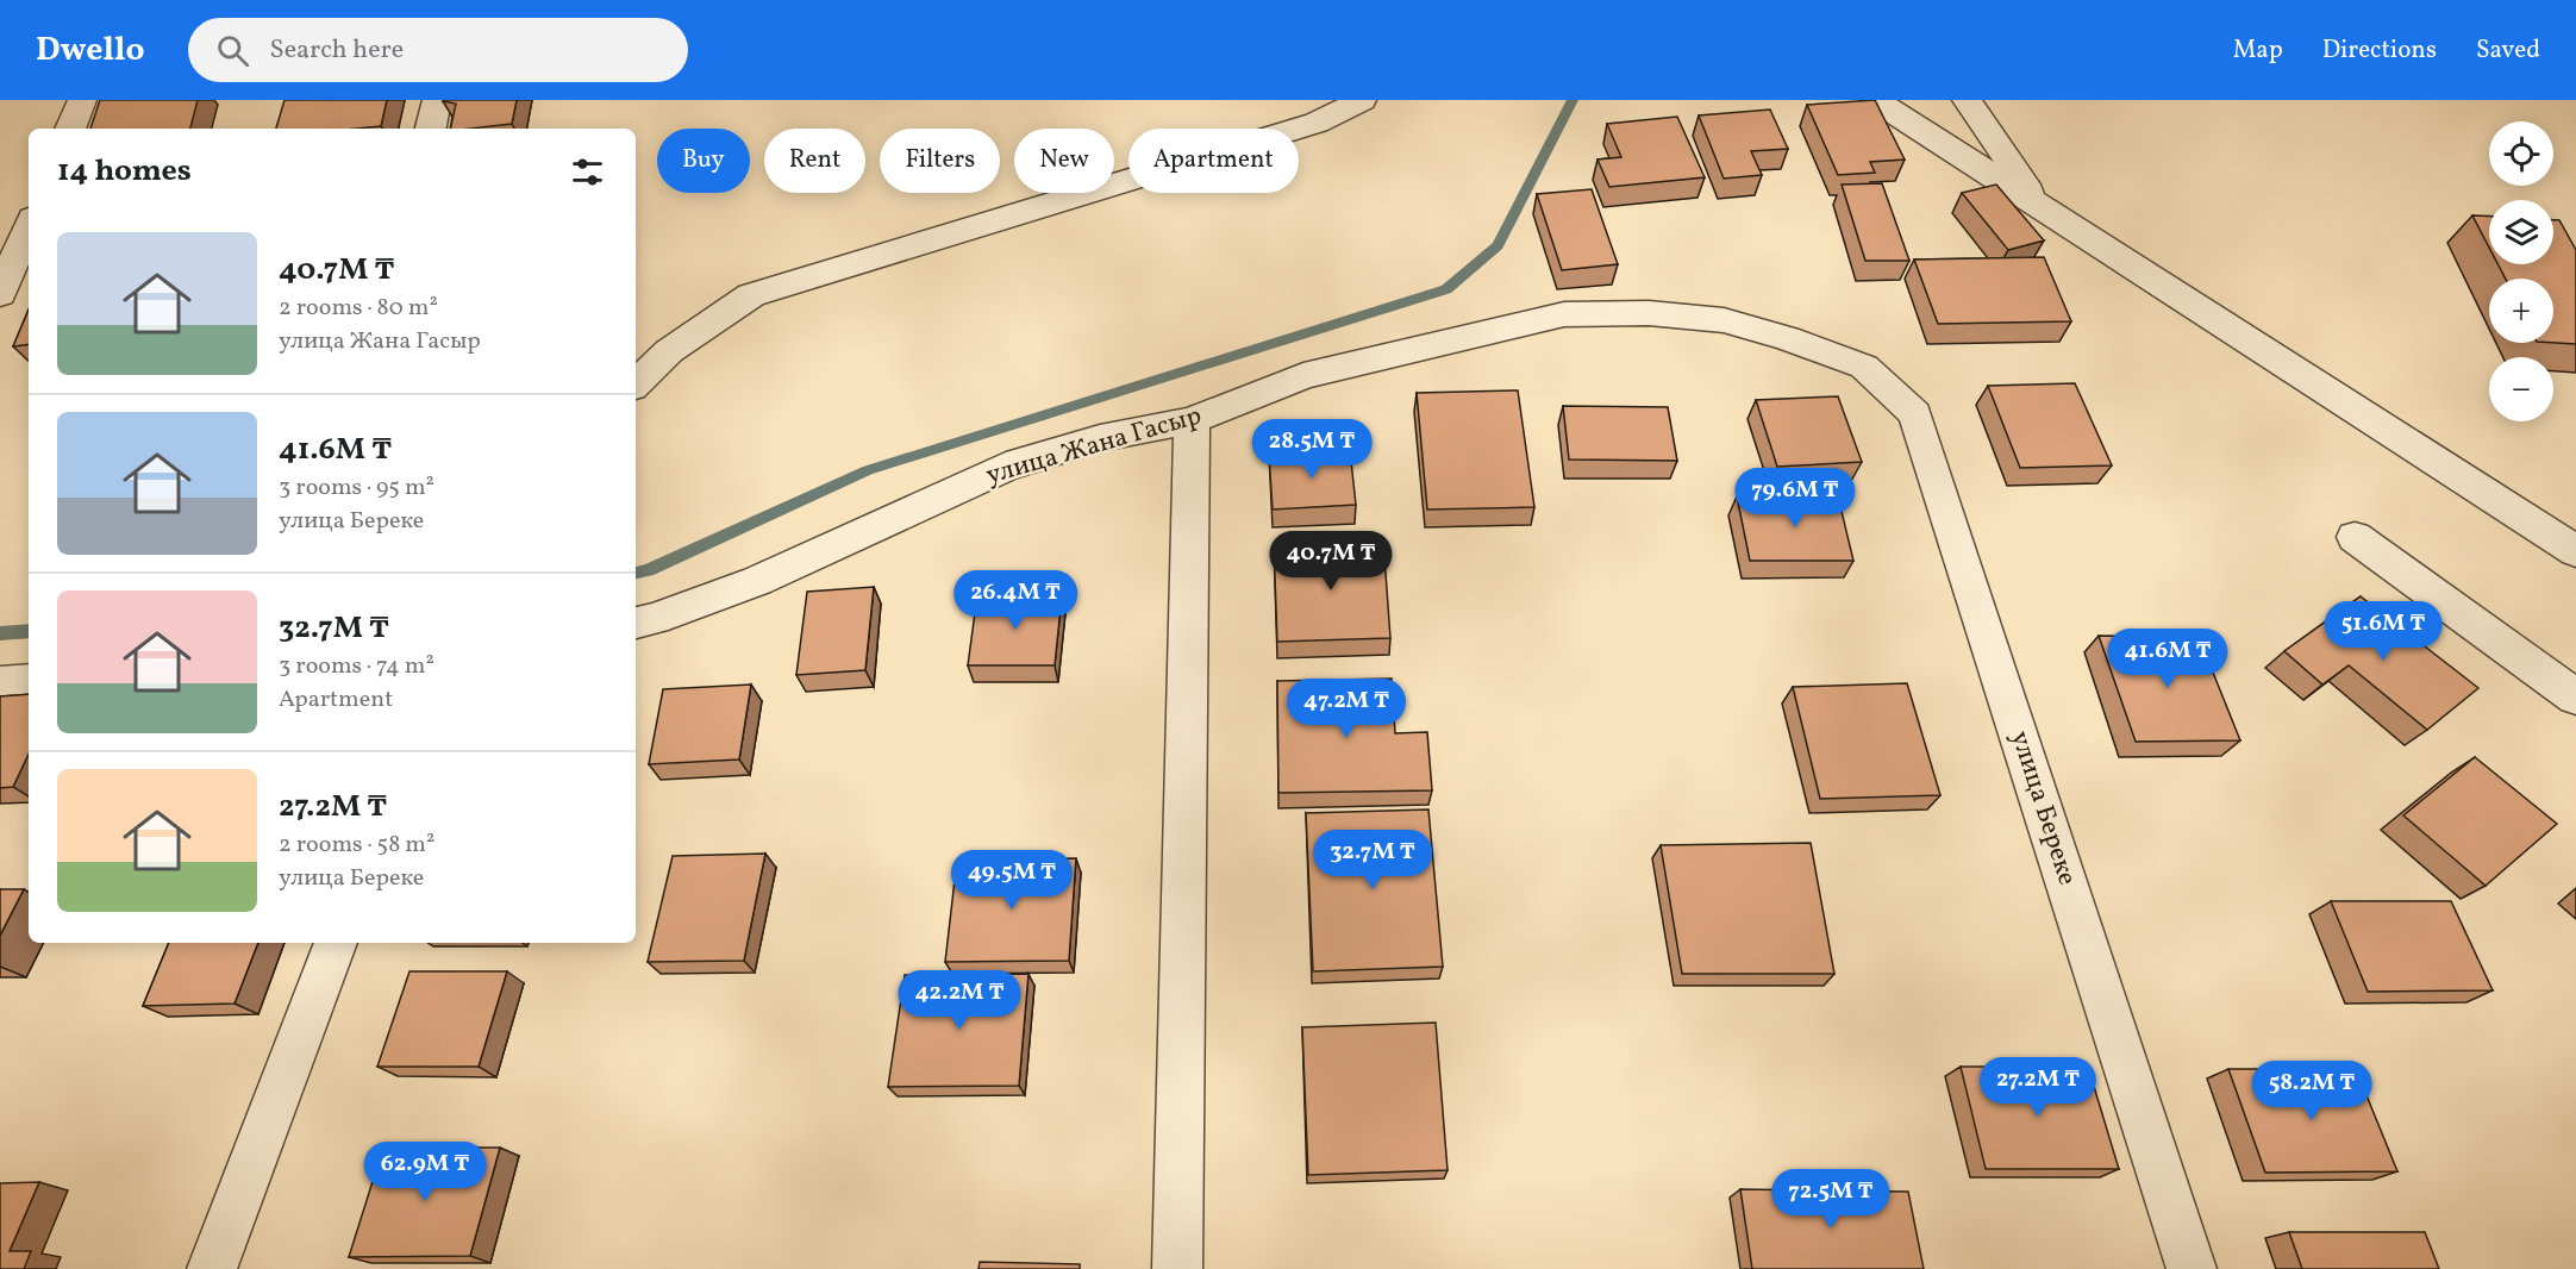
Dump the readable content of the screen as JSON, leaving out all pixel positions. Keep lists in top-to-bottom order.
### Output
{
  "streets": {
    "street": ["улица Жана Гасыр", "улица Береке"]
  },
  "crossings": [
    ["улица Жана Гасыр", "улица Береке"]
  ],
  "page": {
    "header": "Dwello",
    "search": "Search here",
    "nav": ["Map", "Directions", "Saved"],
    "map_buttons": ["+", "−"],
    "chip": [
      "Buy",
      "Rent",
      "Filters",
      "New",
      "Apartment"
    ],
    "heading": "14 homes",
    "list": [
      {
        "name": "40.7M ₸",
        "note": "2 rooms · 80 m² · улица Жана Гасыр"
      },
      {
        "name": "41.6M ₸",
        "note": "3 rooms · 95 m² · улица Береке"
      },
      {
        "name": "32.7M ₸",
        "note": "3 rooms · 74 m² · Apartment"
      },
      {
        "name": "27.2M ₸",
        "note": "2 rooms · 58 m² · улица Береке"
      }
    ],
    "price": [
      "28.5M ₸",
      "79.6M ₸",
      "40.7M ₸",
      "26.4M ₸",
      "51.6M ₸",
      "41.6M ₸",
      "47.2M ₸",
      "32.7M ₸",
      "49.5M ₸",
      "42.2M ₸",
      "27.2M ₸",
      "58.2M ₸",
      "62.9M ₸",
      "72.5M ₸"
    ]
  }
}
